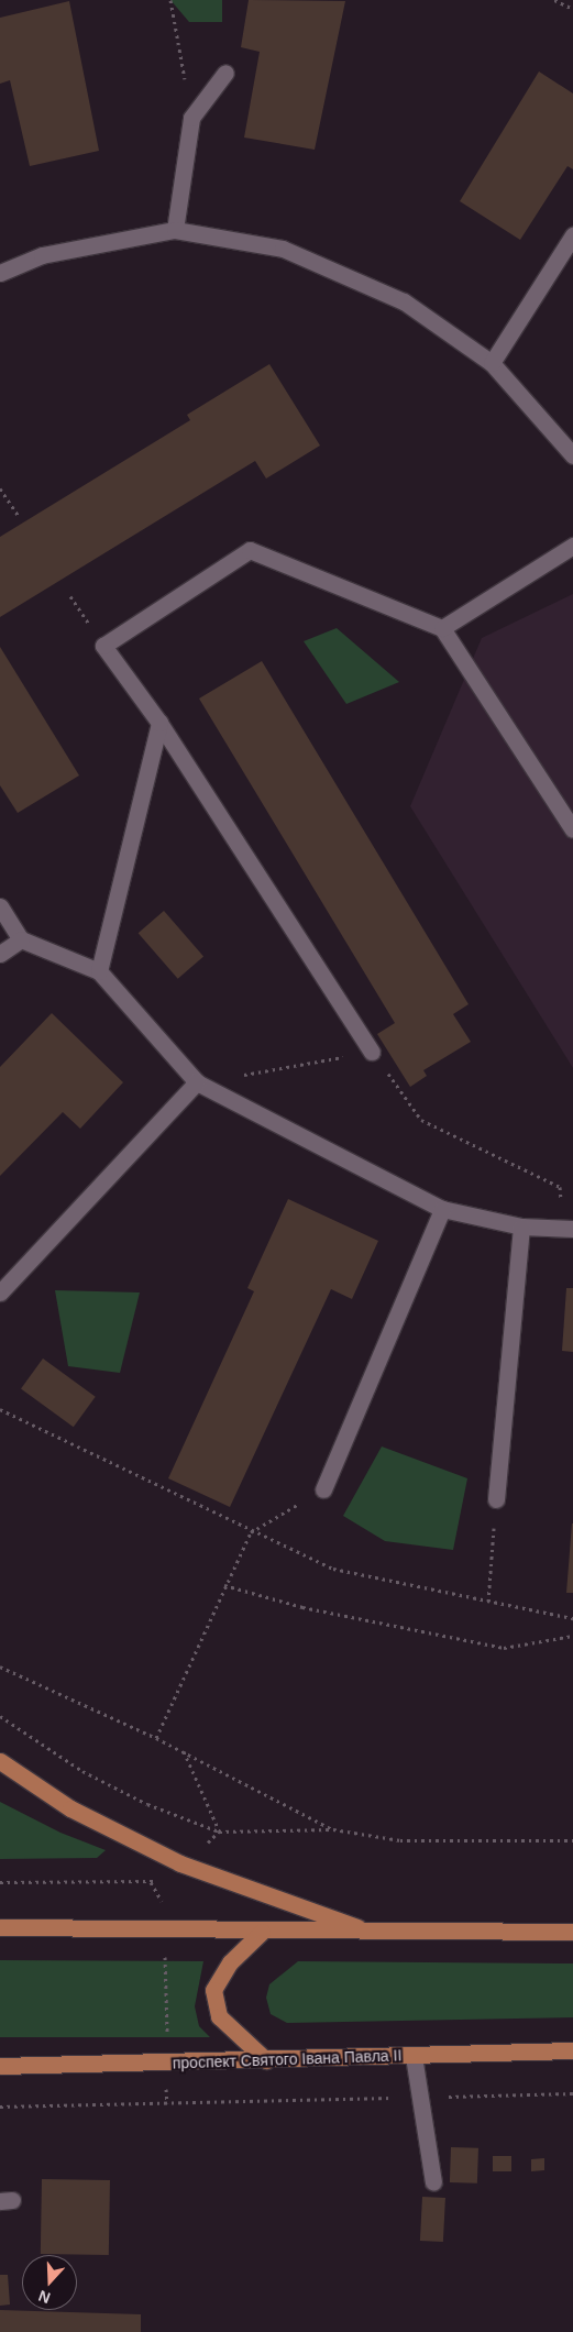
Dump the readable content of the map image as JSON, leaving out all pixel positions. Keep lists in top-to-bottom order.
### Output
{
  "streets": {
    "main road": ["проспект Святого Івана Павла II"]
  },
  "north": "bottom"
}
